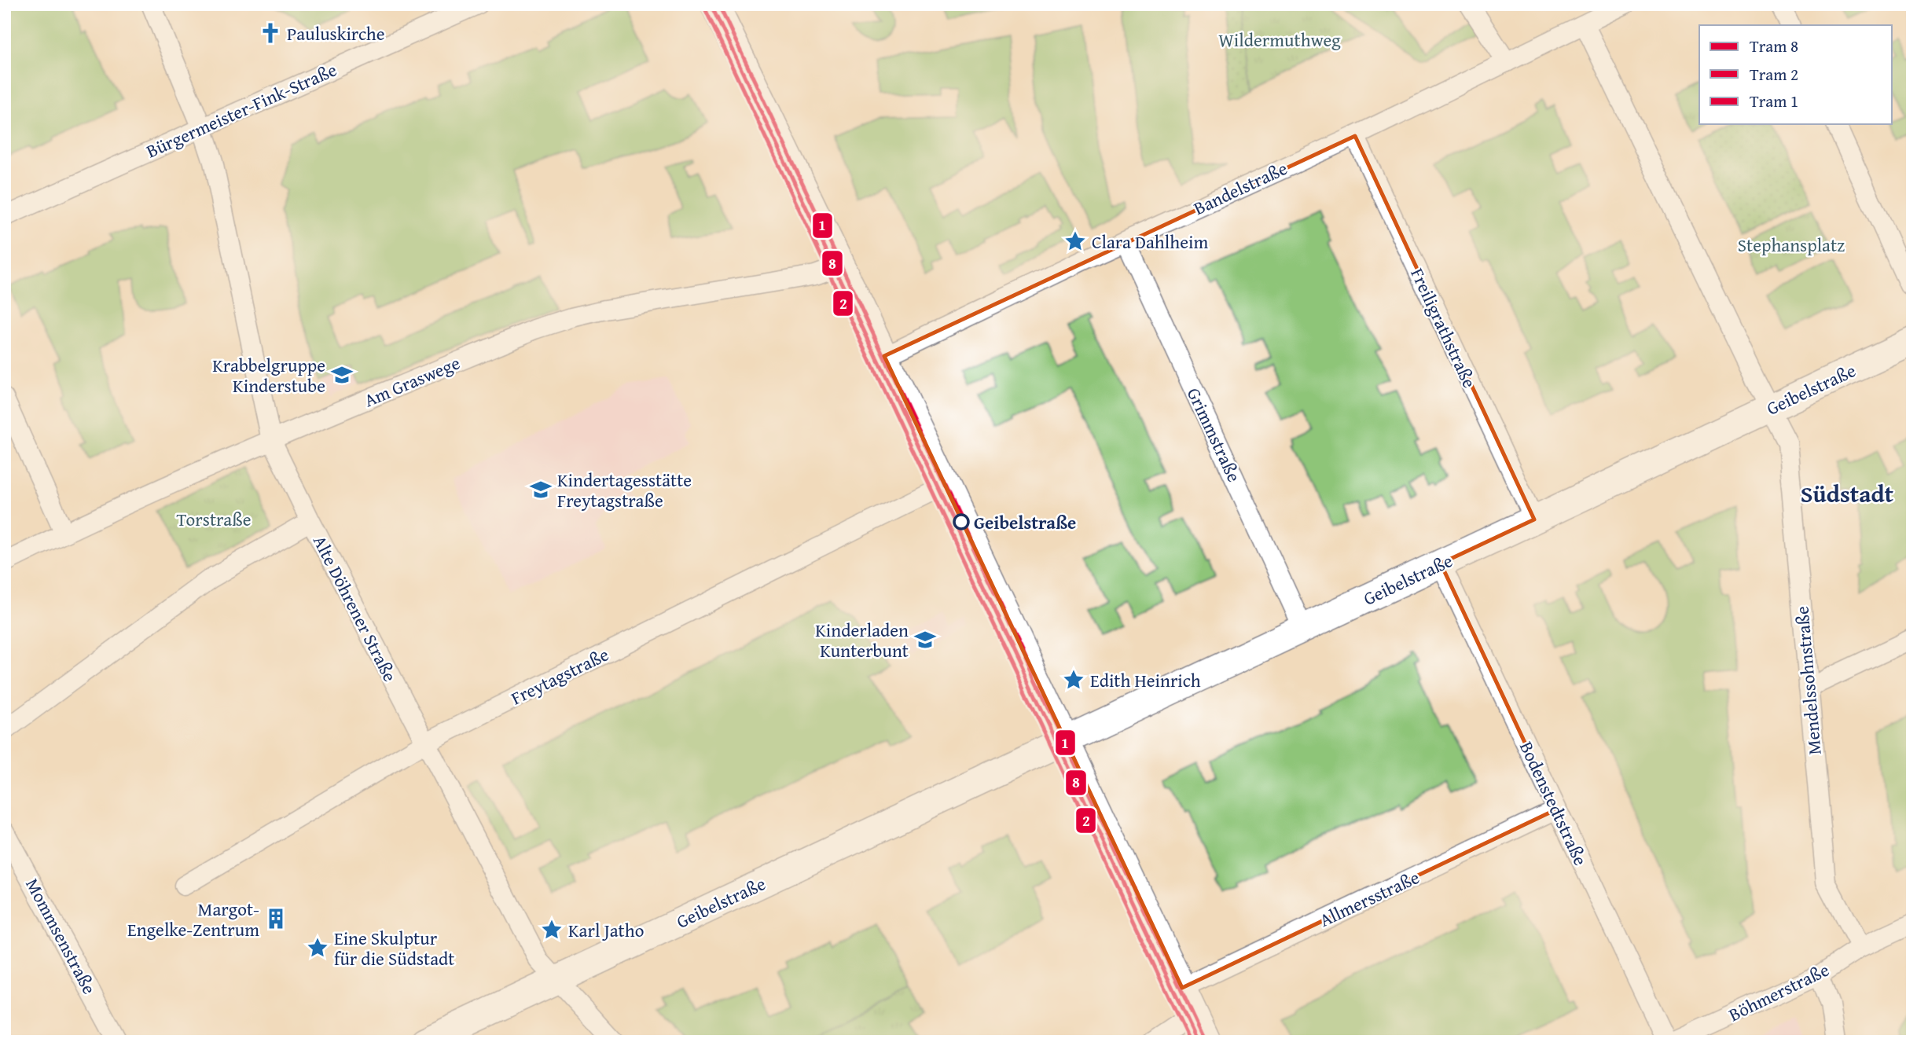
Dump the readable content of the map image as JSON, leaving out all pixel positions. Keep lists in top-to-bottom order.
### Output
{
  "streets": {
    "street": [
      "Bürgermeister-Fink-Straße",
      "Bandelstraße",
      "Freiligrathstraße",
      "Am Graswege",
      "Geibelstraße",
      "Grimmstraße",
      "Alte Döhrener Straße",
      "Freytagstraße",
      "Mendelssohnstraße",
      "Bodenstedtstraße",
      "Allmersstraße",
      "Mommsenstraße",
      "Böhmerstraße"
    ]
  },
  "crossings": [
    ["Bürgermeister-Fink-Straße", "Alte Döhrener Straße"],
    ["Bandelstraße", "Freiligrathstraße"],
    ["Bandelstraße", "Grimmstraße"],
    ["Freiligrathstraße", "Geibelstraße"],
    ["Am Graswege", "Alte Döhrener Straße"],
    ["Geibelstraße", "Grimmstraße"],
    ["Geibelstraße", "Alte Döhrener Straße"],
    ["Geibelstraße", "Mendelssohnstraße"],
    ["Geibelstraße", "Bodenstedtstraße"],
    ["Alte Döhrener Straße", "Freytagstraße"],
    ["Mendelssohnstraße", "Böhmerstraße"],
    ["Bodenstedtstraße", "Allmersstraße"]
  ],
  "districts": ["Südstadt"],
  "parks": ["Wildermuthweg", "Stephansplatz", "Torstraße"],
  "places": {
    "church": ["Pauluskirche"],
    "place": [
      "Clara Dahlheim",
      "Edith Heinrich",
      "Karl Jatho",
      "Eine Skulptur für die Südstadt"
    ],
    "school or university": ["Krabbelgruppe Kinderstube", "Kindertagesstätte Freytagstraße", "Kinderladen Kunterbunt"],
    "other": ["Geibelstraße"],
    "building": ["Margot- Engelke-Zentrum"]
  },
  "lines": ["tram line 8", "tram line 1", "tram line 2"],
  "legend": ["Tram 8", "Tram 2", "Tram 1"]
}
